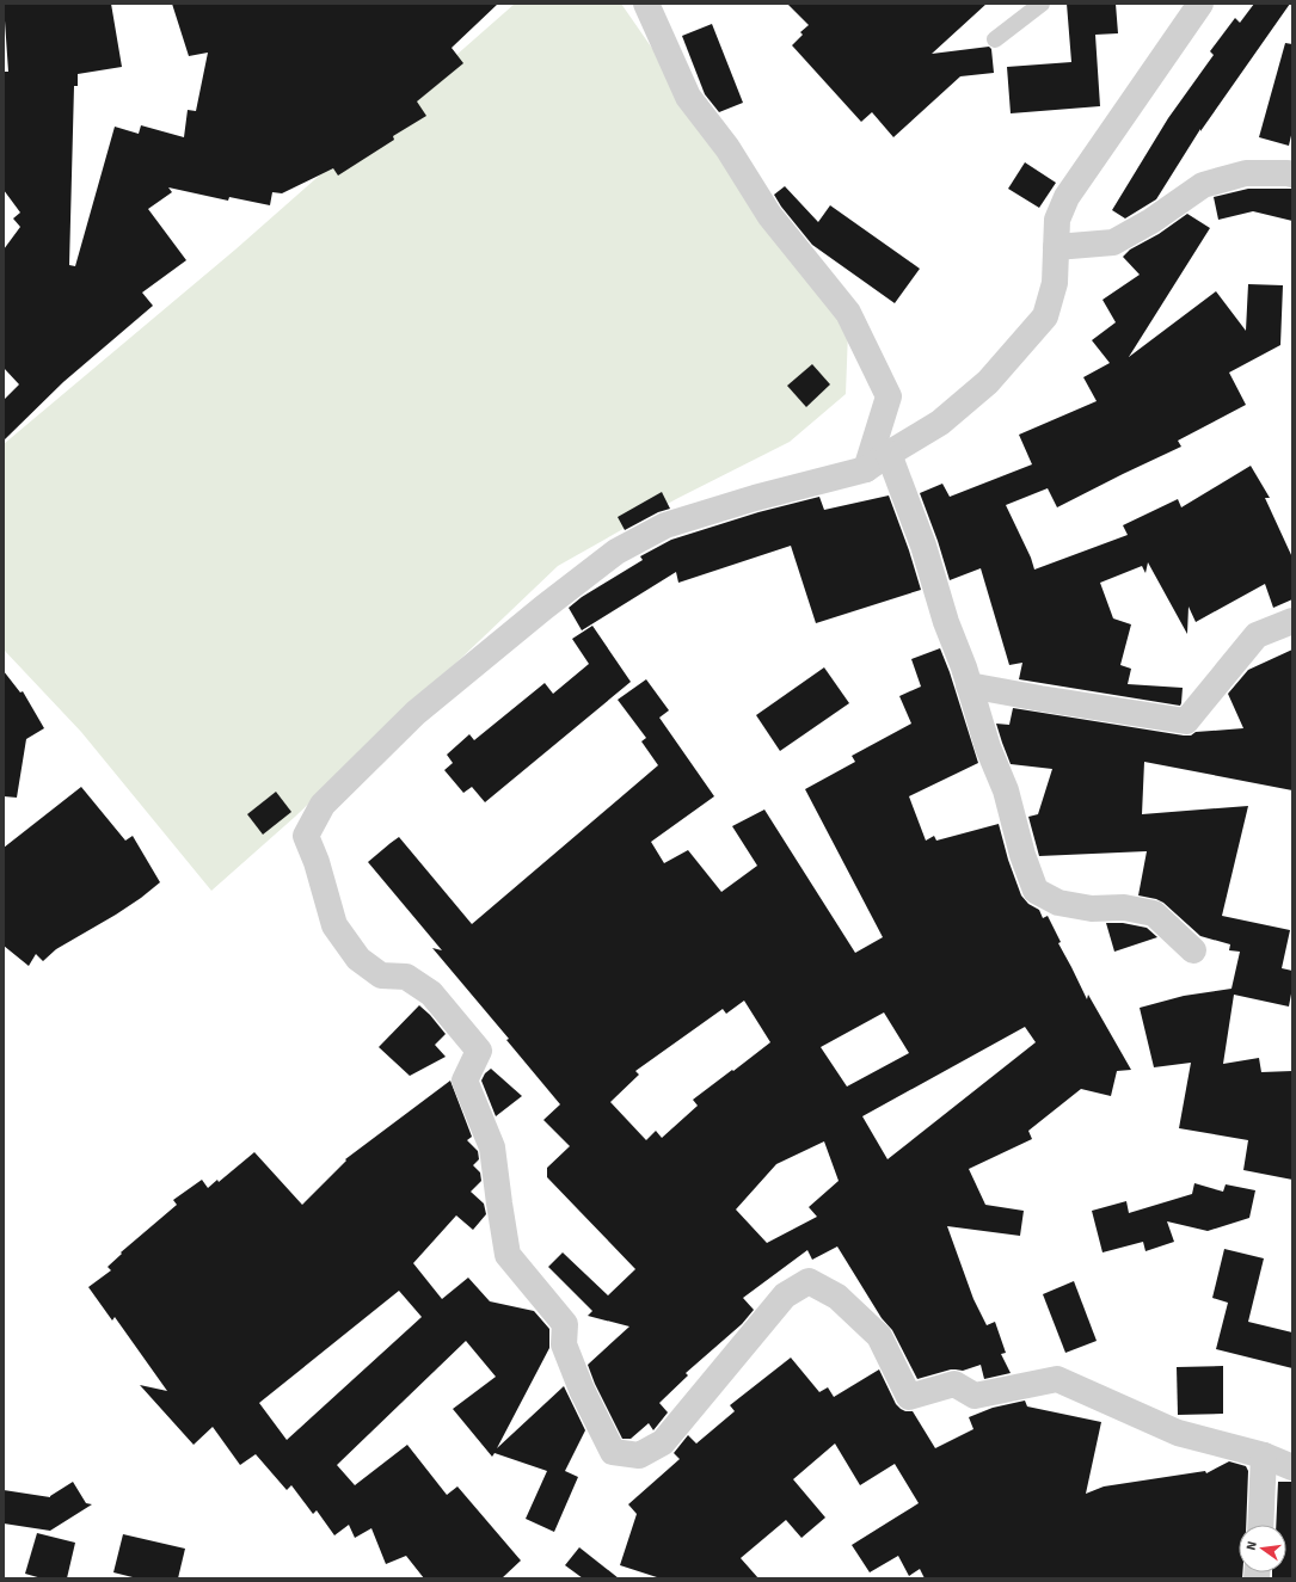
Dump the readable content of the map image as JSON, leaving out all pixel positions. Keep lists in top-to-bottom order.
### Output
{
  "north": "left"
}
